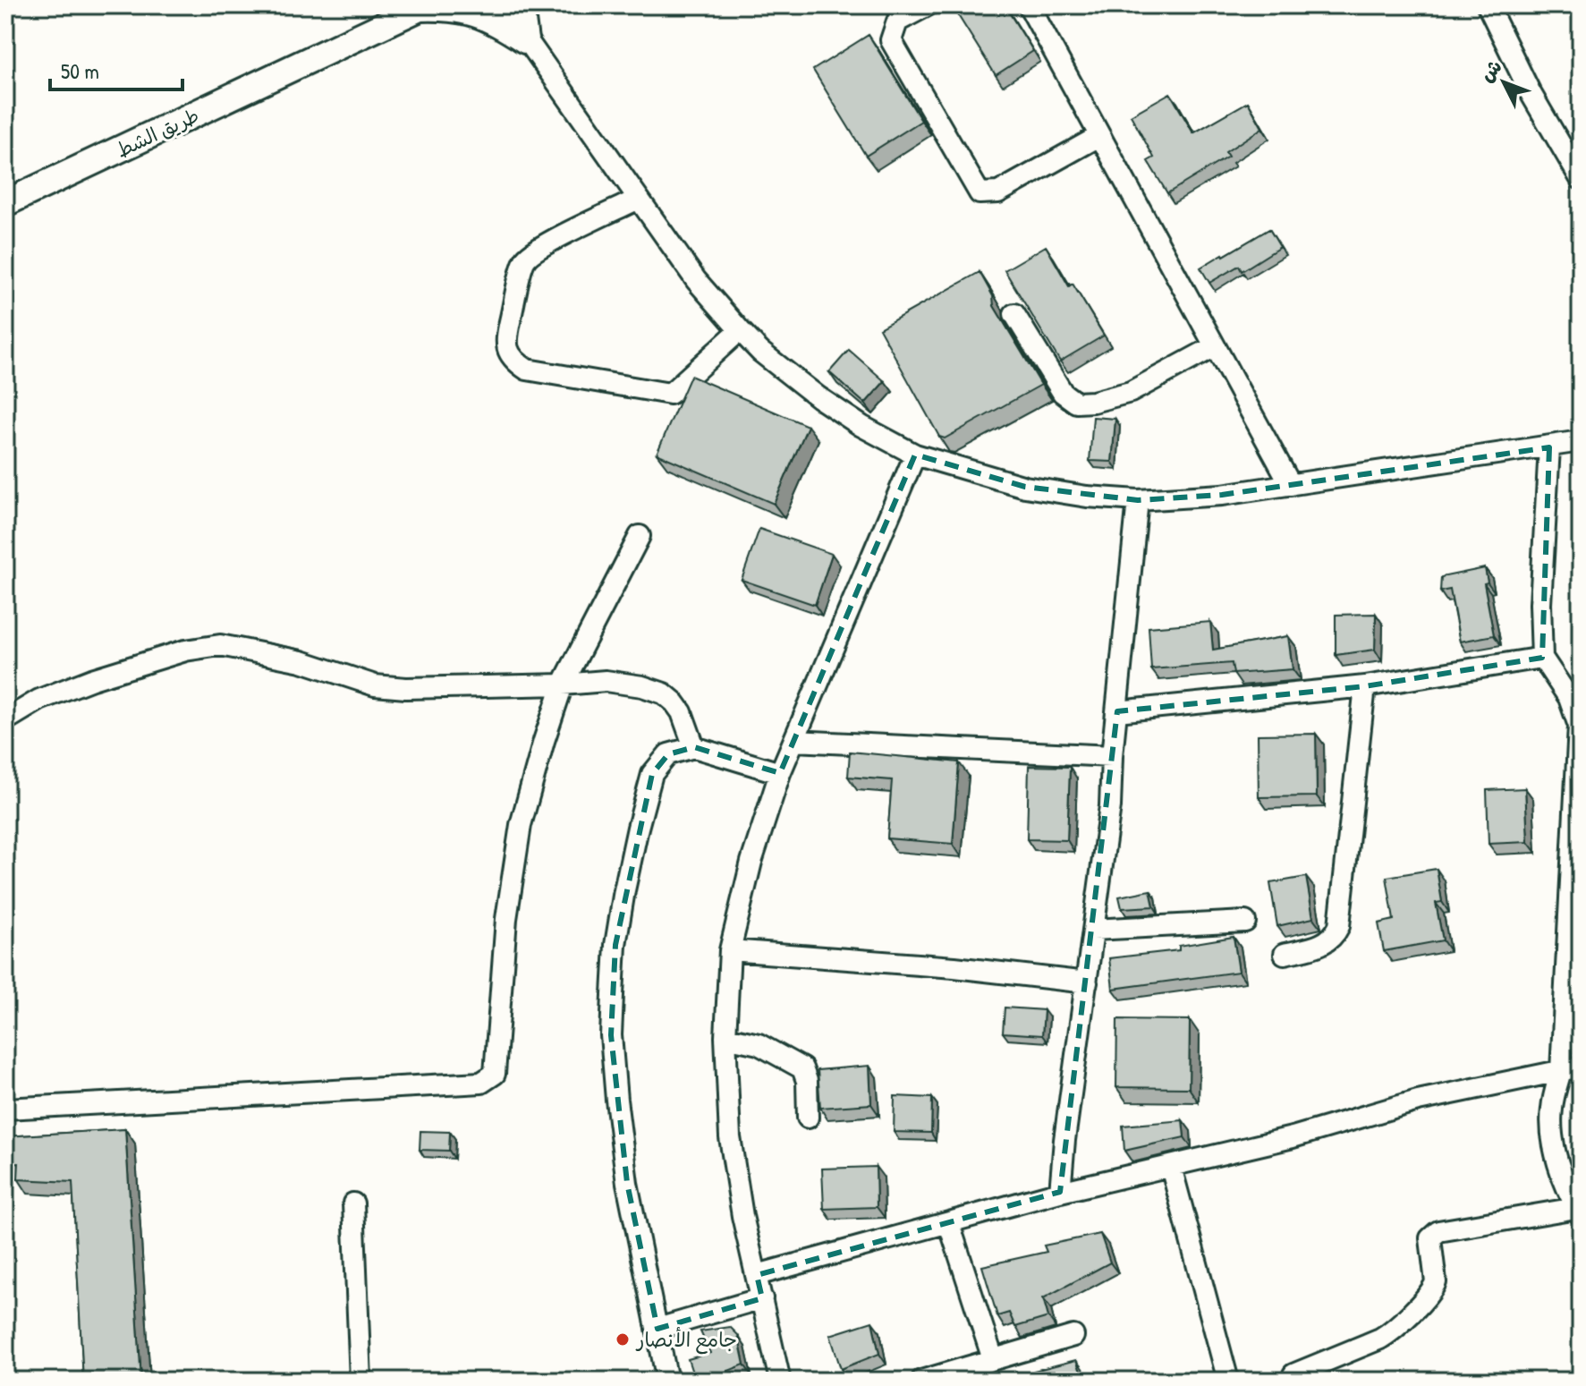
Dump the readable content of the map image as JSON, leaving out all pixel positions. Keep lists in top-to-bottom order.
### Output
{
  "streets": {
    "main road": ["طريق الشط"]
  },
  "places": ["جامع الأنصار"],
  "scale_bar": "50 m",
  "north": "top left"
}
